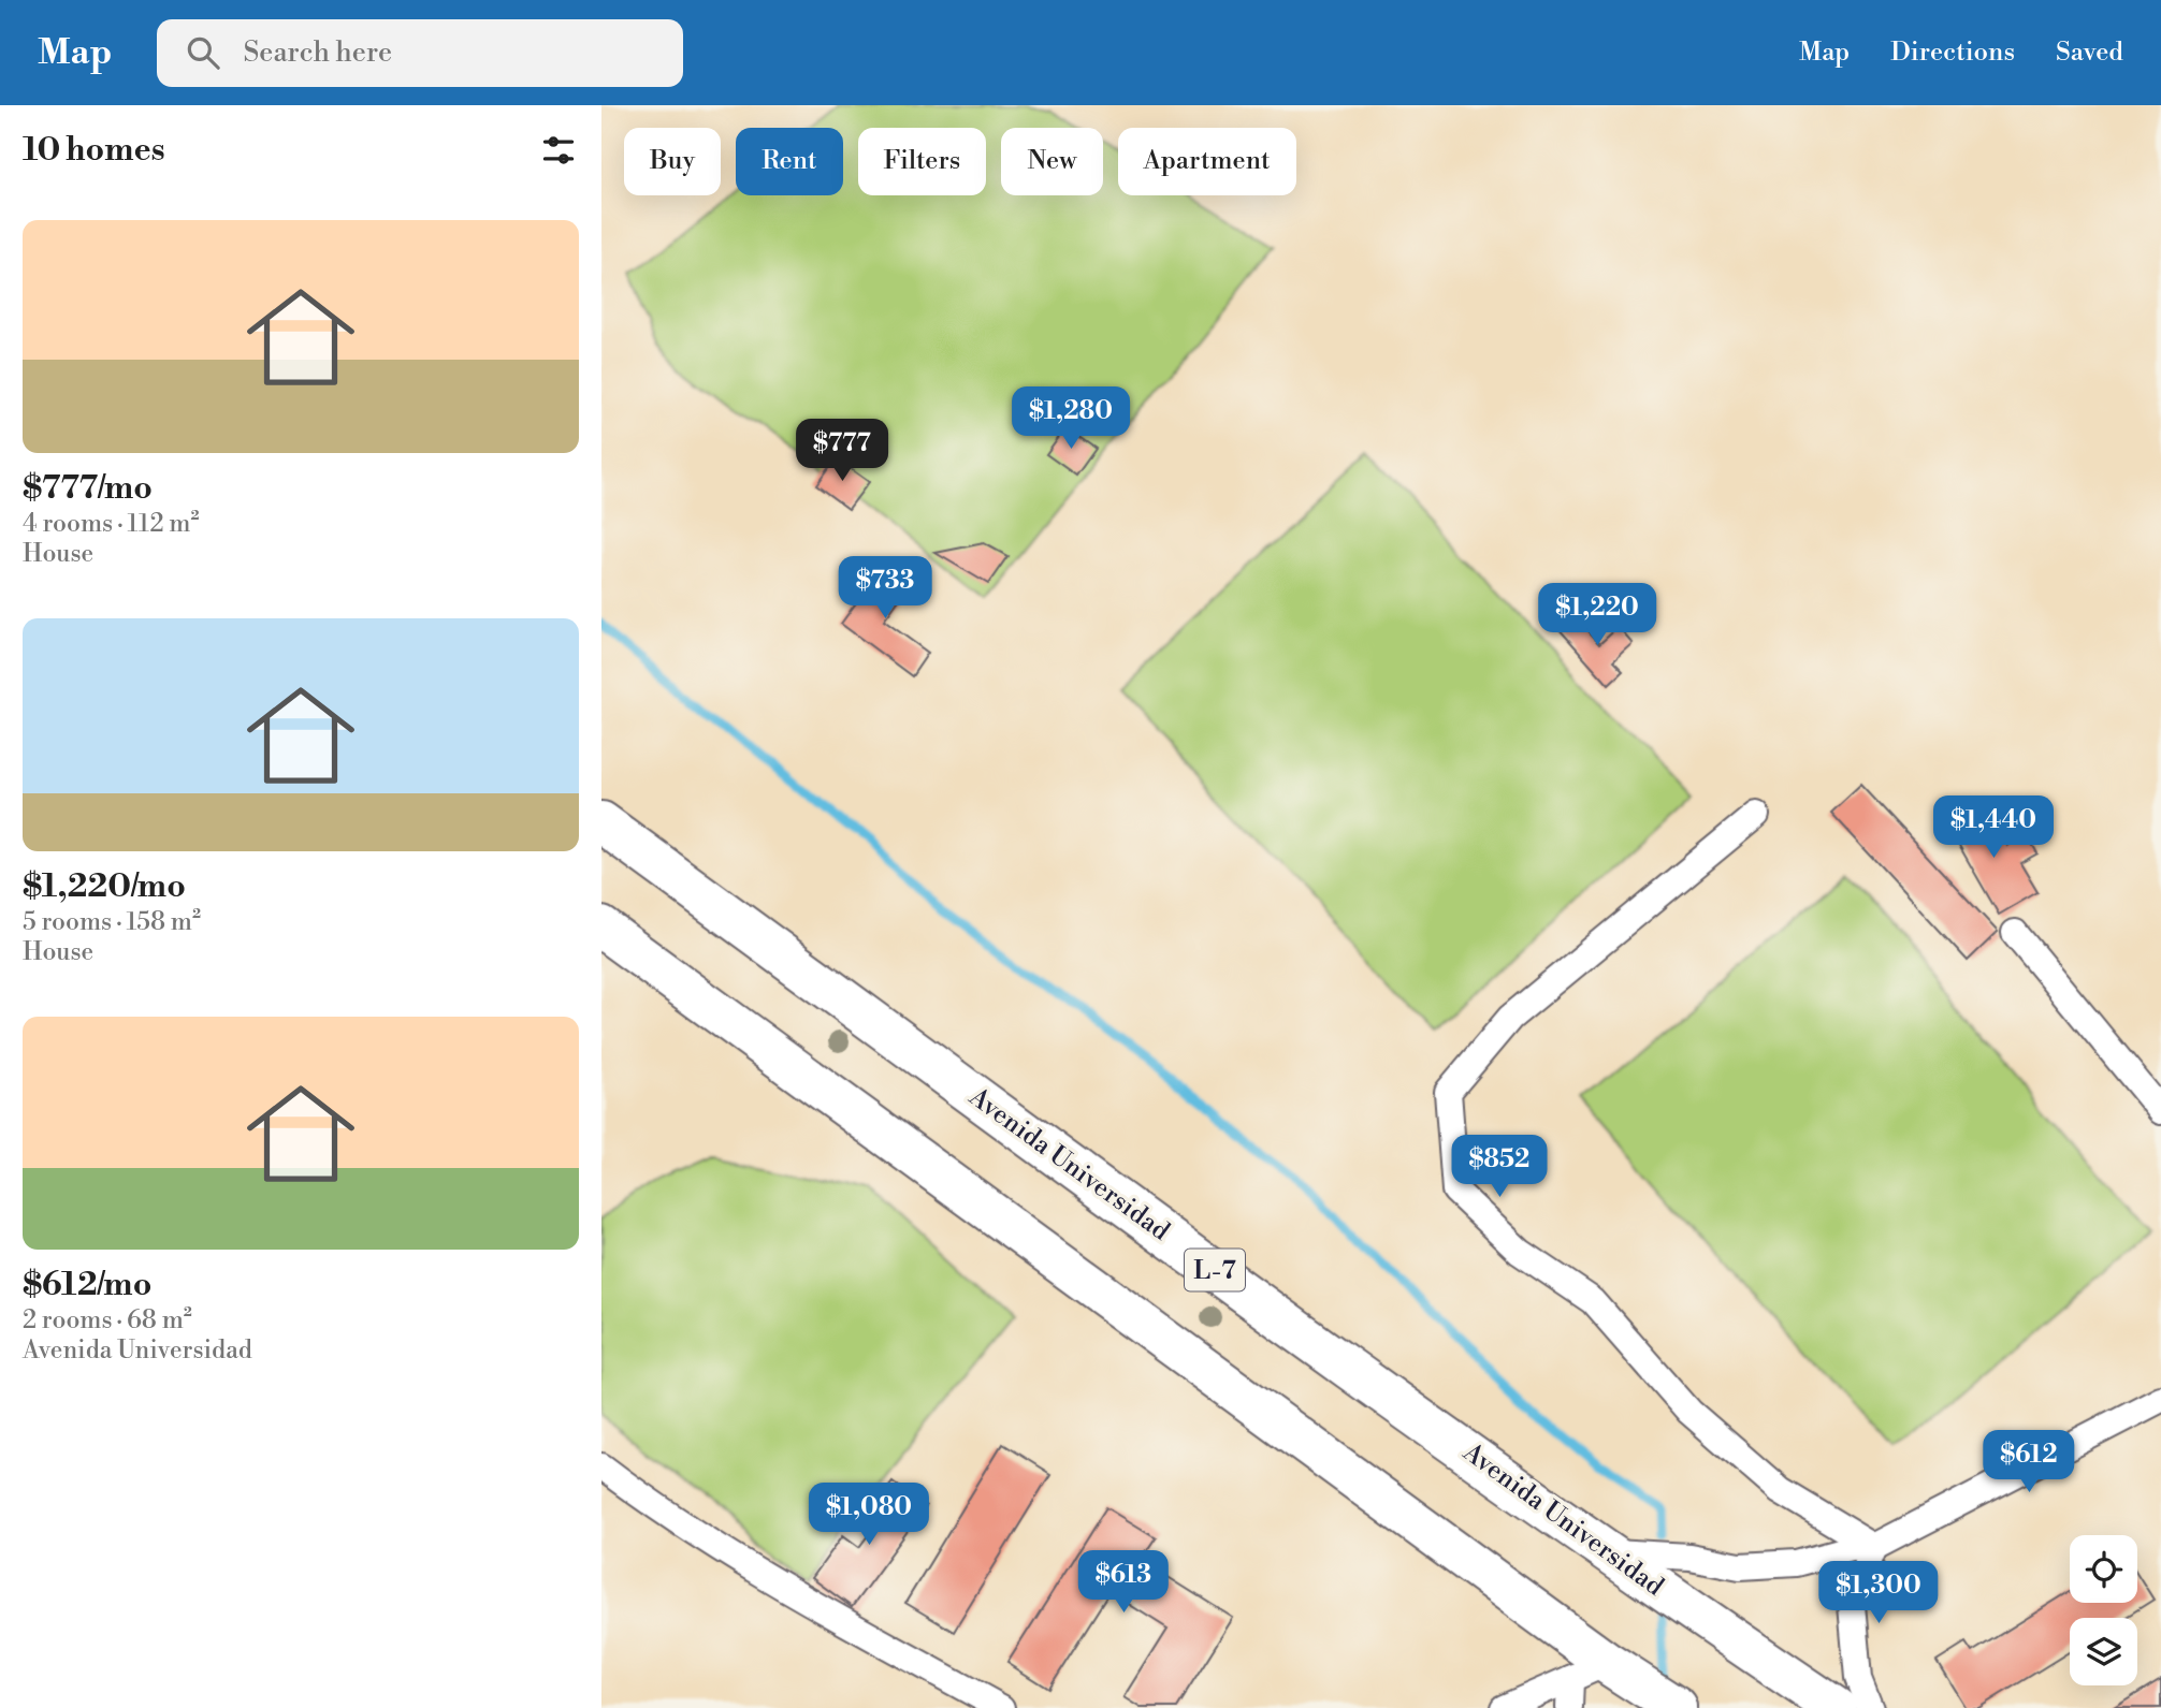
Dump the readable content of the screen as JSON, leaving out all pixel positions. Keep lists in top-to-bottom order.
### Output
{
  "streets": {
    "main road": ["Avenida Universidad", "L-7"]
  },
  "page": {
    "header": "Map",
    "search": "Search here",
    "nav": ["Map", "Directions", "Saved"],
    "heading": "10 homes",
    "chip": [
      "Buy",
      "Rent",
      "Filters",
      "New",
      "Apartment"
    ],
    "list": [
      {
        "name": "$777/mo",
        "note": "4 rooms · 112 m² · House"
      },
      {
        "name": "$1,220/mo",
        "note": "5 rooms · 158 m² · House"
      },
      {
        "name": "$612/mo",
        "note": "2 rooms · 68 m² · Avenida Universidad"
      }
    ],
    "price": [
      "$1,280",
      "$777",
      "$733",
      "$1,220",
      "$1,440",
      "$852",
      "$612",
      "$1,080",
      "$613",
      "$1,300"
    ]
  }
}
